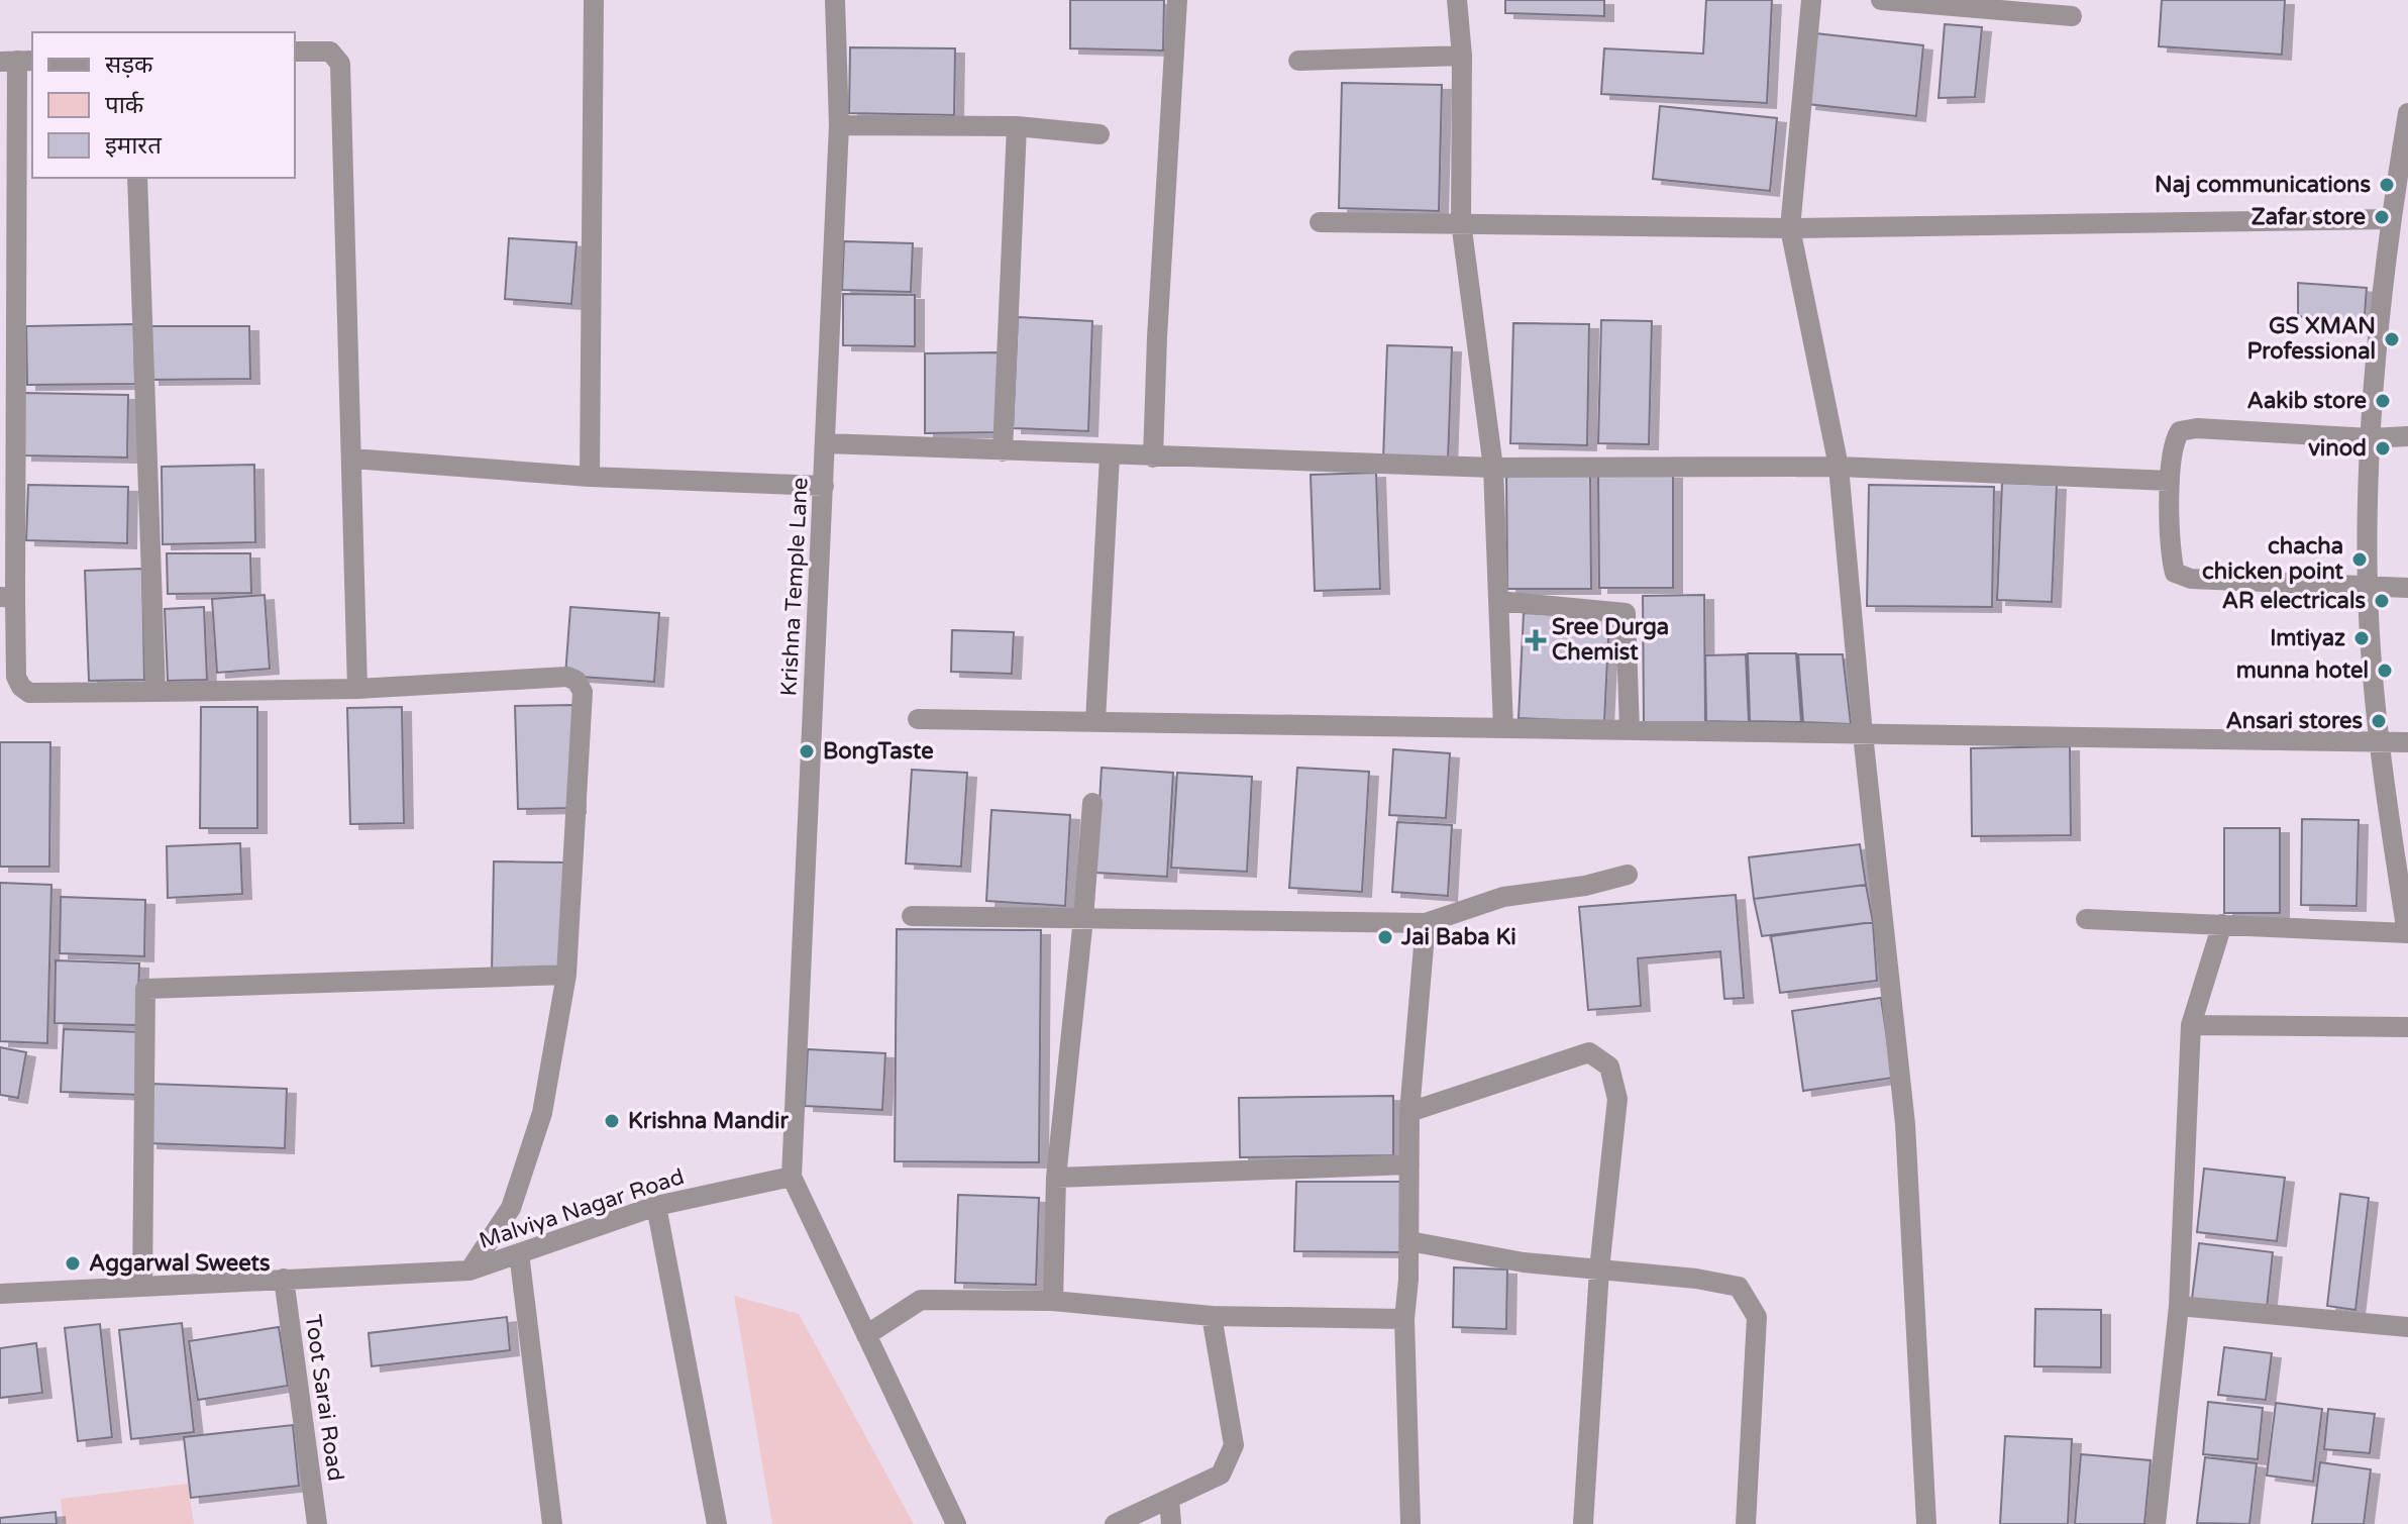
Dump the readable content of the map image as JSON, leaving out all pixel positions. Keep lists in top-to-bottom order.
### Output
{
  "streets": {
    "street": ["Krishna Temple Lane", "Malviya Nagar Road", "Toot Sarai Road"]
  },
  "crossings": [
    ["Krishna Temple Lane", "Malviya Nagar Road"],
    ["Malviya Nagar Road", "Toot Sarai Road"]
  ],
  "places": {
    "other": [
      "Naj communications",
      "Zafar store",
      "GS XMAN Professional",
      "Aakib store",
      "vinod",
      "chacha chicken point",
      "AR electricals",
      "Imtiyaz",
      "munna hotel",
      "Ansari stores",
      "BongTaste",
      "Jai Baba Ki",
      "Krishna Mandir",
      "Aggarwal Sweets"
    ],
    "health": ["Sree Durga Chemist"]
  },
  "legend": ["सड़क", "पार्क", "इमारत"]
}
